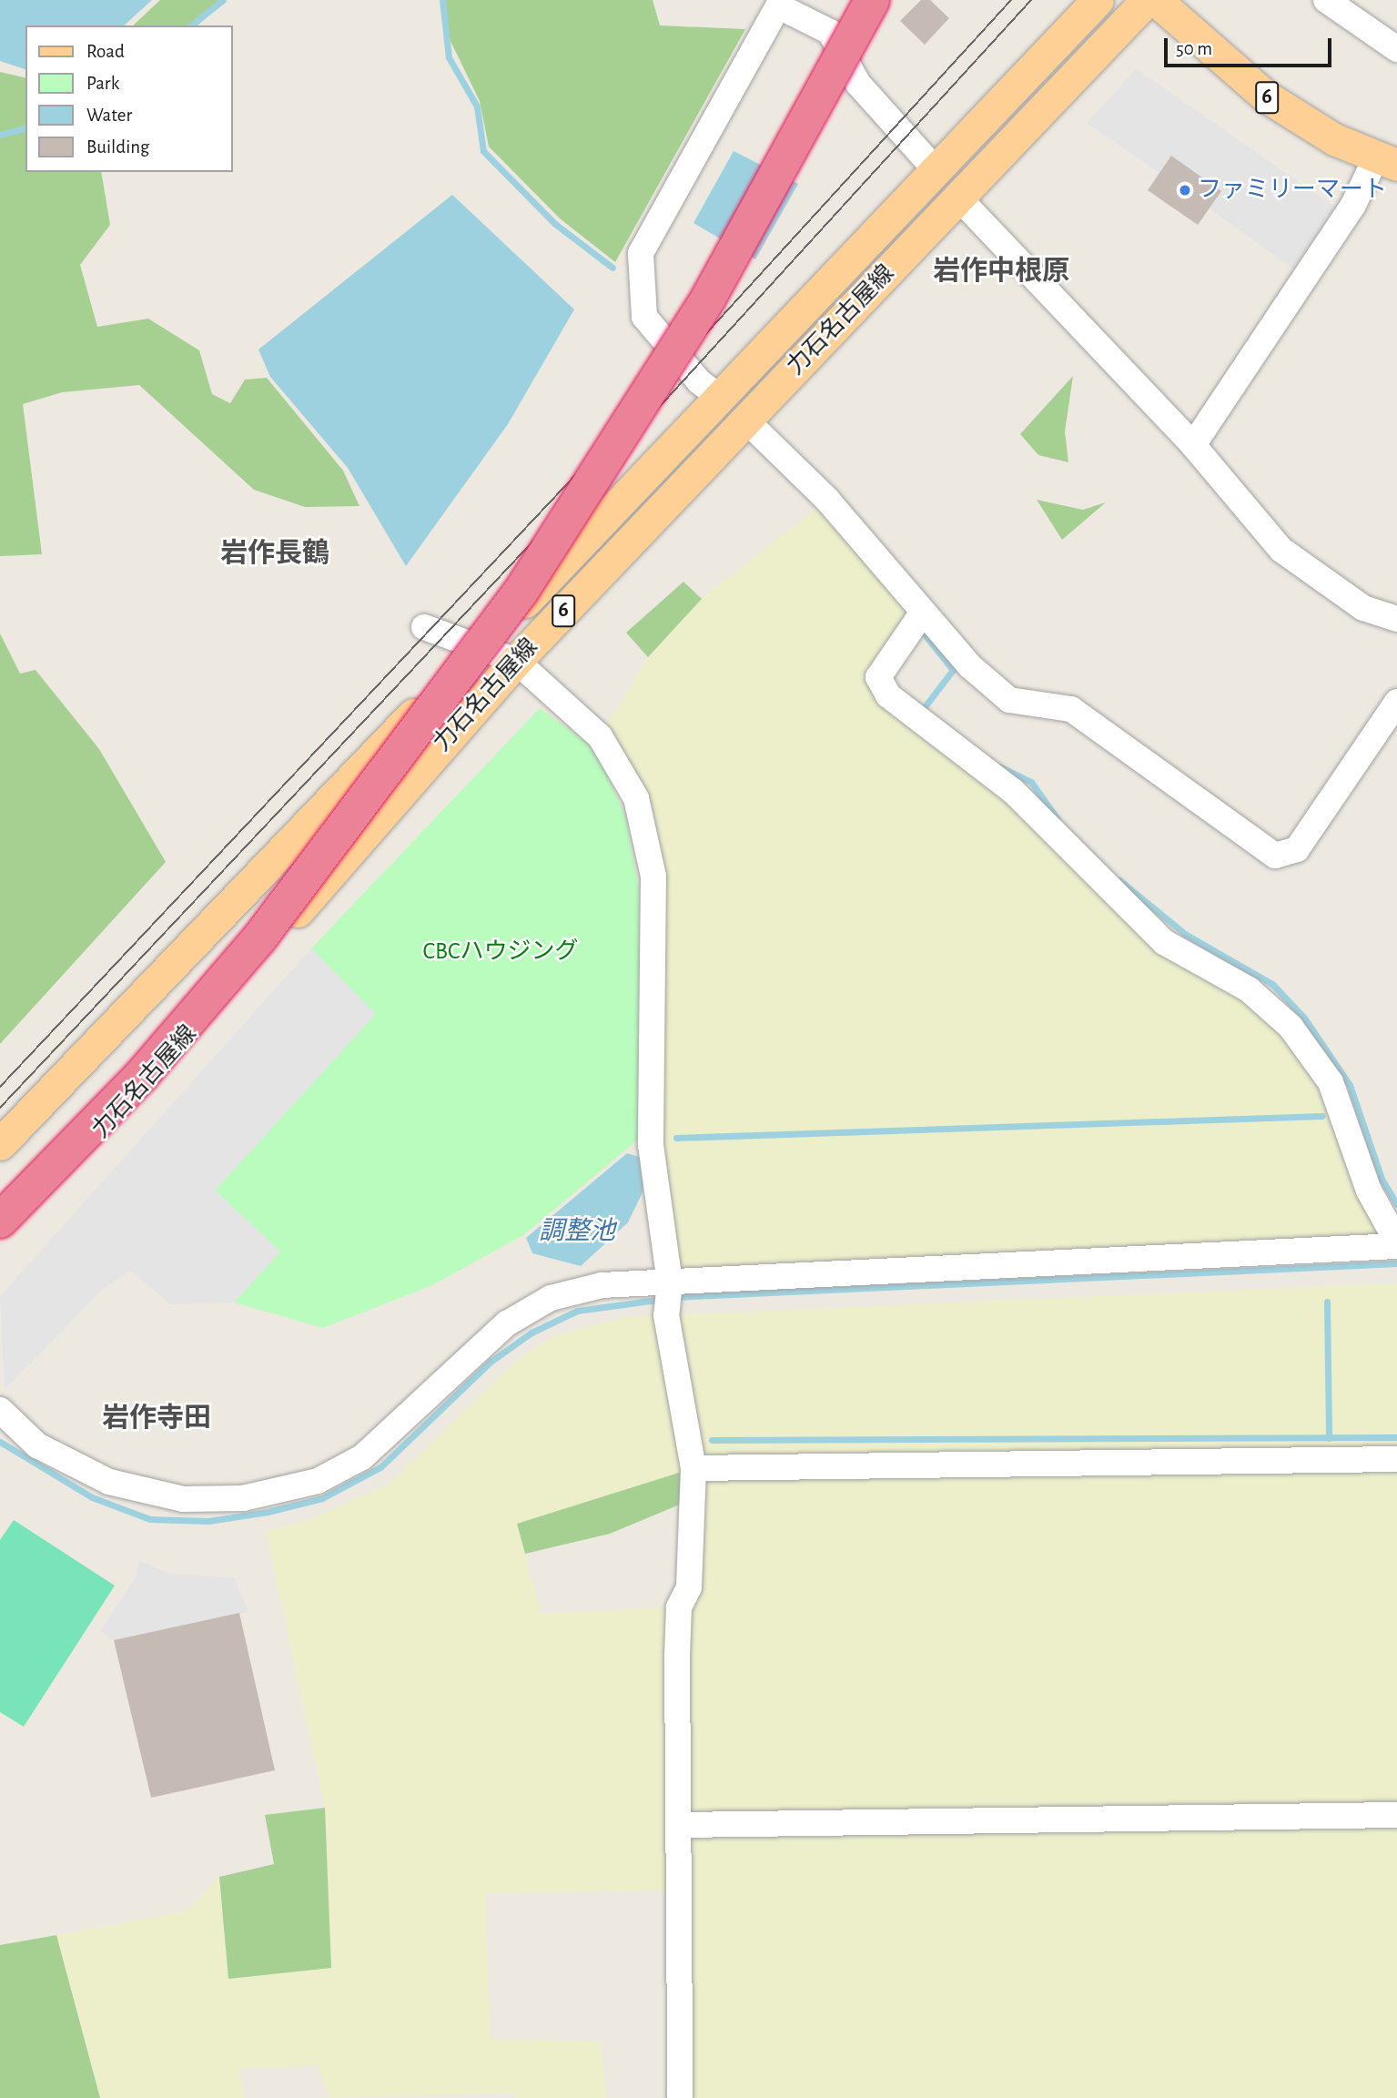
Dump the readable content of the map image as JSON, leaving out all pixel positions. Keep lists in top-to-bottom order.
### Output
{
  "streets": {
    "main road": ["6", "力石名古屋線"]
  },
  "districts": ["岩作中根原", "岩作長鶴", "岩作寺田"],
  "water": ["調整池"],
  "parks": ["CBCハウジング"],
  "places": ["ファミリーマート"],
  "legend": [
    "Road",
    "Park",
    "Water",
    "Building"
  ],
  "scale_bar": "50 m"
}
